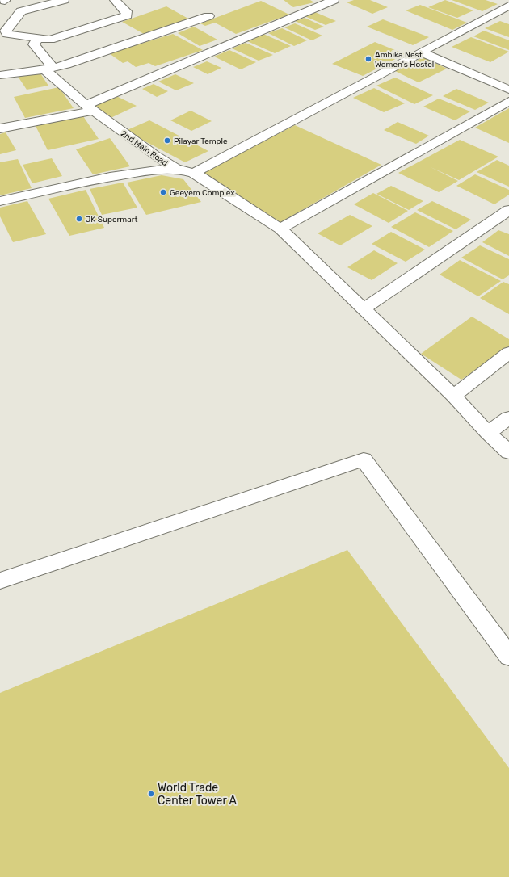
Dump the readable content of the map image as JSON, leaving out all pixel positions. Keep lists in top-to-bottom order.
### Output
{
  "streets": {
    "street": ["2nd Main Road"]
  },
  "places": [
    "Ambika Nest Women's Hostel",
    "Pilayar Temple",
    "Geeyem Complex",
    "JK Supermart",
    "World Trade Center Tower A"
  ]
}
